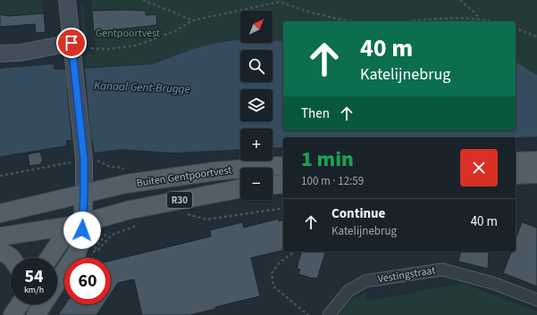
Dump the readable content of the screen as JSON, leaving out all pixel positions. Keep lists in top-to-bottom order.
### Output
{
  "streets": {
    "main road": ["Buiten Gentpoortvest", "R30"],
    "street": ["Vestingstraat"]
  },
  "crossings": [
    ["Buiten Gentpoortvest", "R30"]
  ],
  "water": ["Kanaal Gent-Brugge"],
  "parks": ["Gentpoortvest"],
  "north": "top right",
  "page": {
    "map_buttons": ["+", "−"],
    "turn": ["40 m", "Katelijnebrug"],
    "then": "Then",
    "heading": ["1 min", "100 m · 12:59"],
    "list": [
      {
        "name": "Continue",
        "note": "Katelijnebrug",
        "value": "40 m"
      }
    ],
    "speed": "54 km/h",
    "limit": "60"
  }
}
